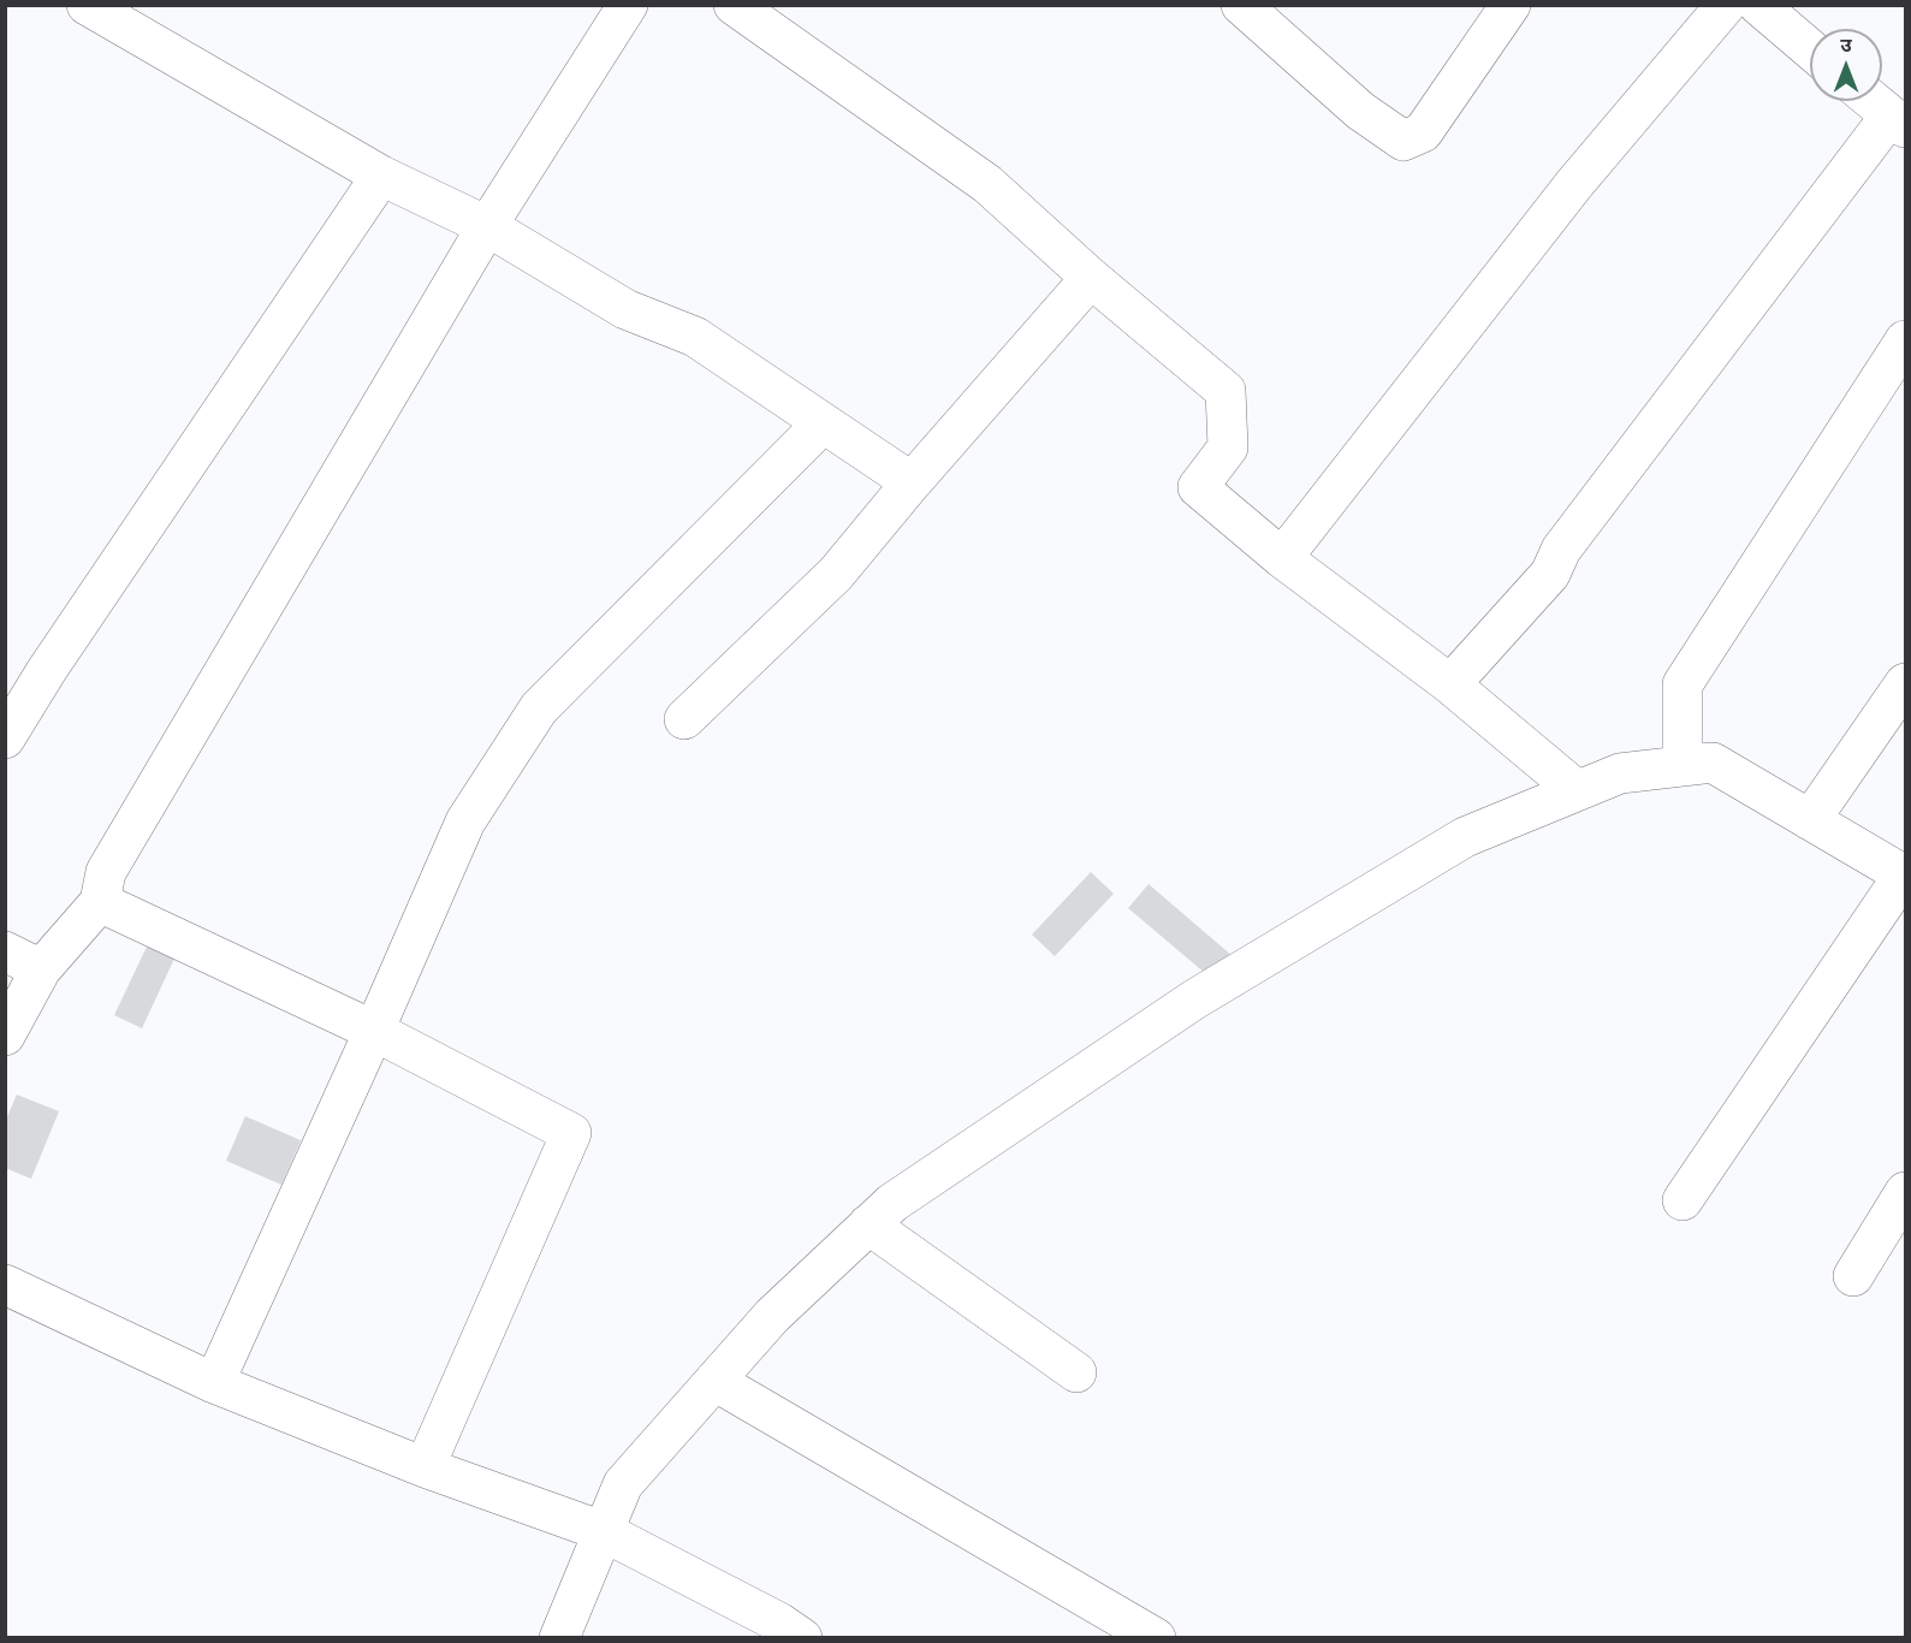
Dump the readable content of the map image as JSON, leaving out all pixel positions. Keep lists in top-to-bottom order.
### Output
{
  "north": "top"
}
